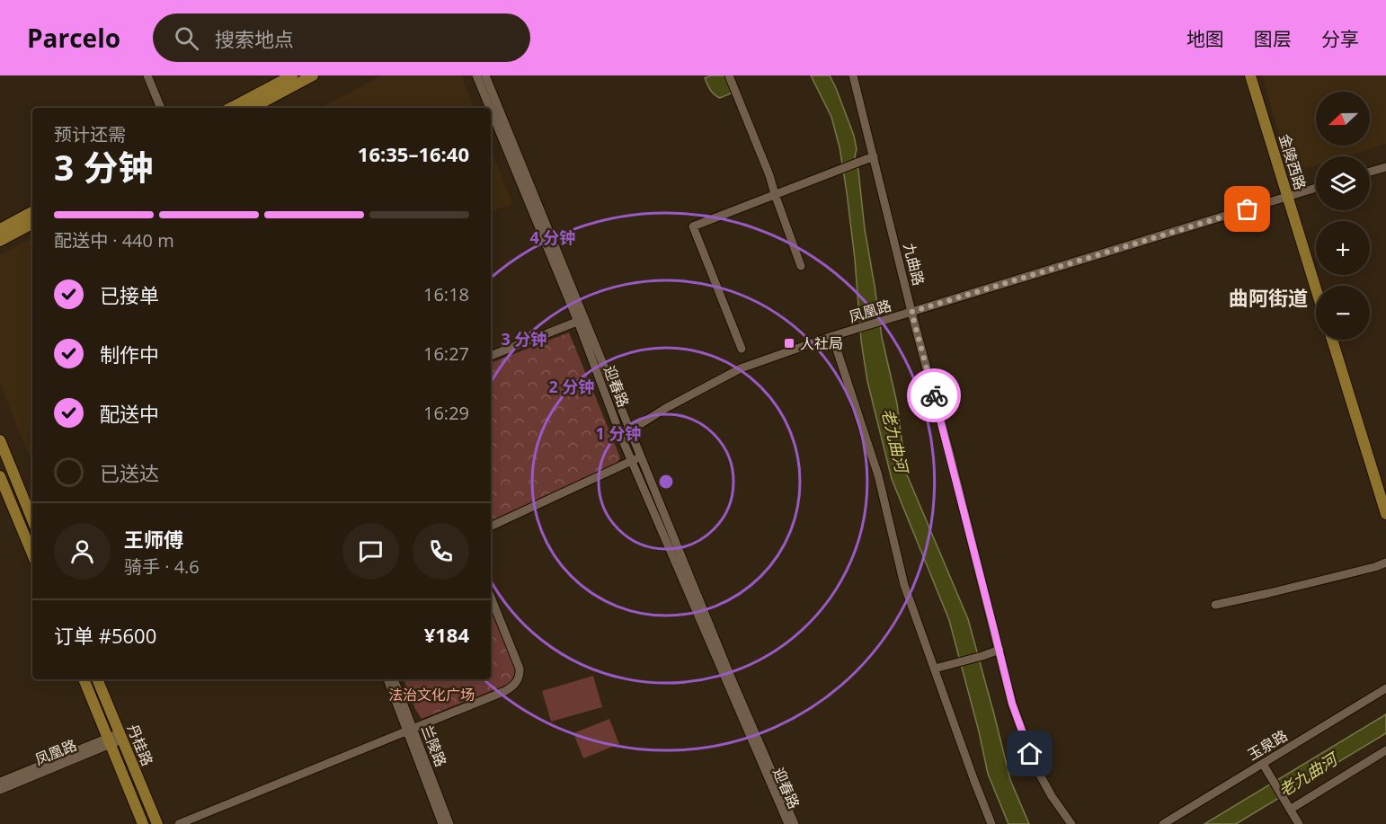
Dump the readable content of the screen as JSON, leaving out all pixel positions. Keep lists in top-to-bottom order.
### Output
{
  "streets": {
    "main road": ["金陵西路", "丹桂路"],
    "street": [
      "九曲路",
      "凤凰路",
      "迎春路",
      "玉泉路",
      "兰陵路"
    ]
  },
  "crossings": [
    ["金陵西路", "凤凰路"],
    ["九曲路", "凤凰路"],
    ["凤凰路", "迎春路"],
    ["凤凰路", "丹桂路"]
  ],
  "districts": ["曲阿街道"],
  "water": ["老九曲河"],
  "parks": ["法治文化广场"],
  "places": {
    "transit": ["人社局"]
  },
  "north": "left",
  "page": {
    "header": "Parcelo",
    "search": "搜索地点",
    "nav": ["地图", "图层", "分享"],
    "map_buttons": ["+", "−"],
    "heading": ["3 分钟", "预计还需", "16:35–16:40"],
    "panel": [
      "王师傅",
      "骑手 · 4.6",
      "订单 #5600",
      "¥184"
    ],
    "bar": "配送中 · 440 m",
    "list": [
      ["已接单", "16:18"],
      ["制作中", "16:27"],
      ["配送中", "16:29"],
      "已送达"
    ]
  },
  "rings": [
    "4 分钟",
    "3 分钟",
    "2 分钟",
    "1 分钟"
  ]
}
